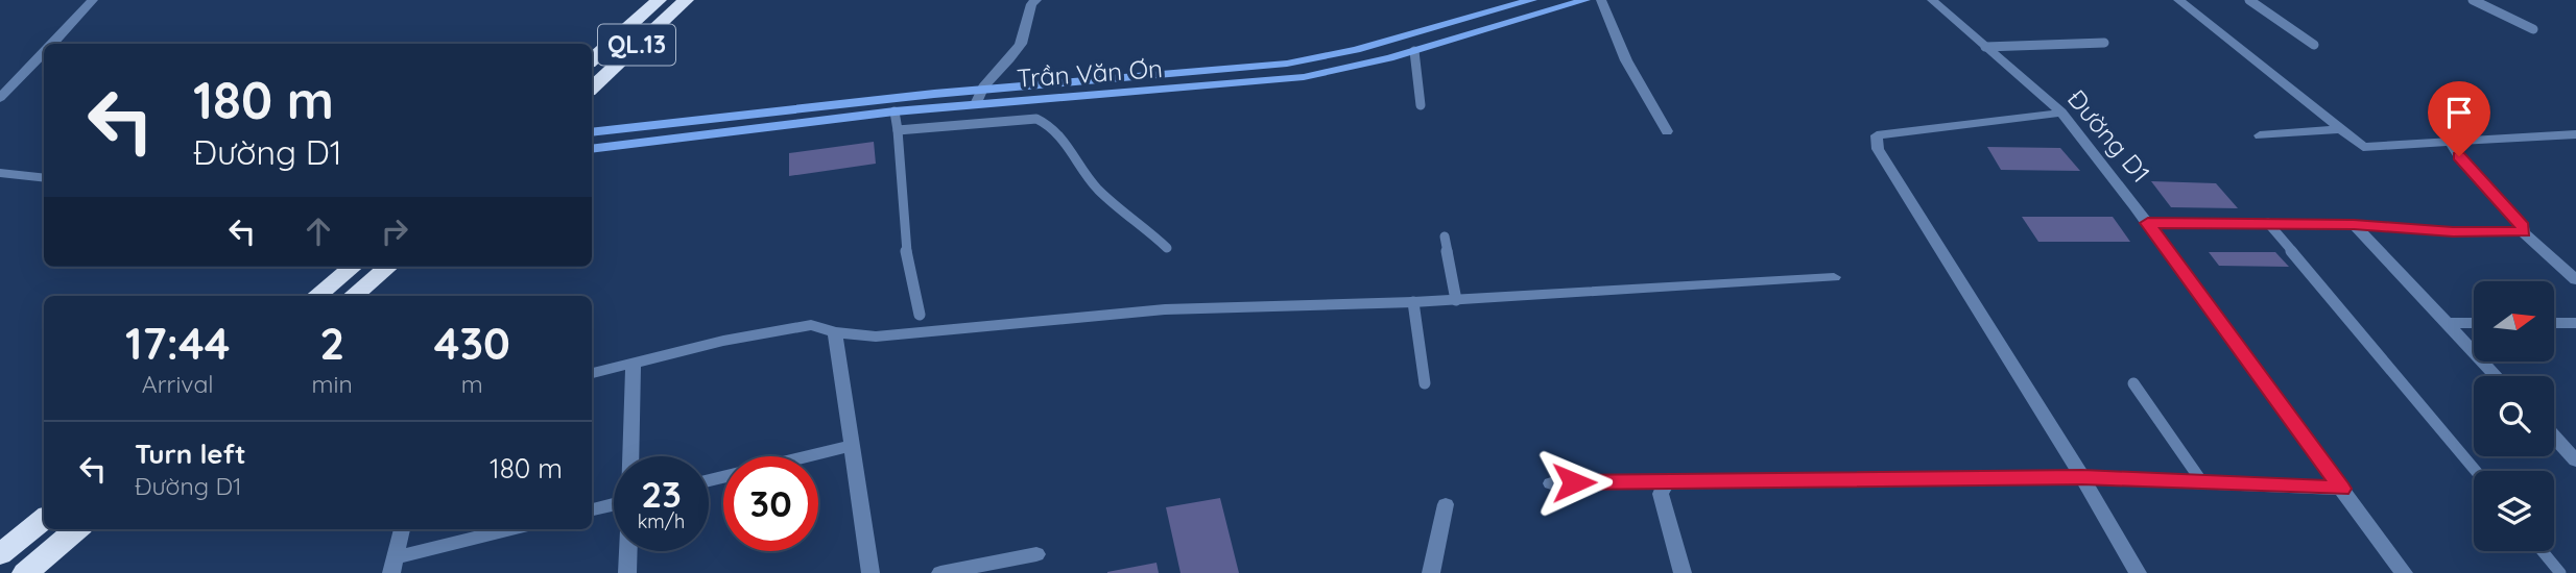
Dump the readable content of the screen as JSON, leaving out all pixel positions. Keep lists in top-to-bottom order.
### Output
{
  "streets": {
    "highway": ["QL.13"],
    "street": ["Trần Văn Ơn", "Đường D1"]
  },
  "north": "right",
  "page": {
    "turn": ["180 m", "Đường D1"],
    "eta": [
      "17:44",
      "Arrival",
      "2",
      "min",
      "430",
      "m"
    ],
    "list": [
      {
        "name": "Turn left",
        "note": "Đường D1",
        "value": "180 m"
      }
    ],
    "speed": "23 km/h",
    "limit": "30"
  }
}
